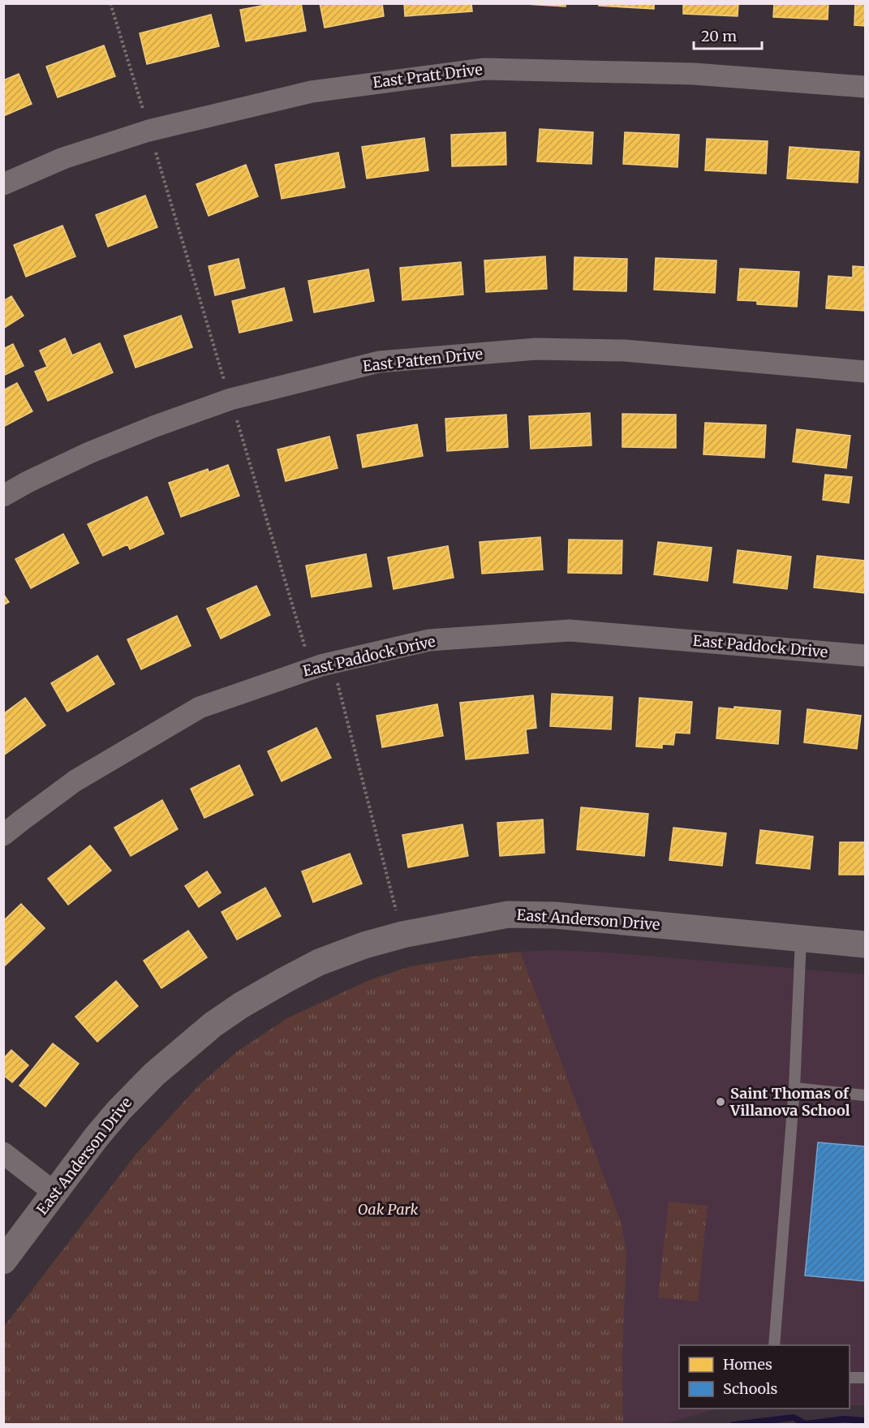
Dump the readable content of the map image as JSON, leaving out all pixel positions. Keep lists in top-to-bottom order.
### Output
{
  "streets": {
    "street": [
      "East Pratt Drive",
      "East Patten Drive",
      "East Paddock Drive",
      "East Anderson Drive"
    ]
  },
  "parks": ["Oak Park"],
  "places": ["Saint Thomas of Villanova School"],
  "legend": ["Homes", "Schools"],
  "scale_bar": "20 m"
}
